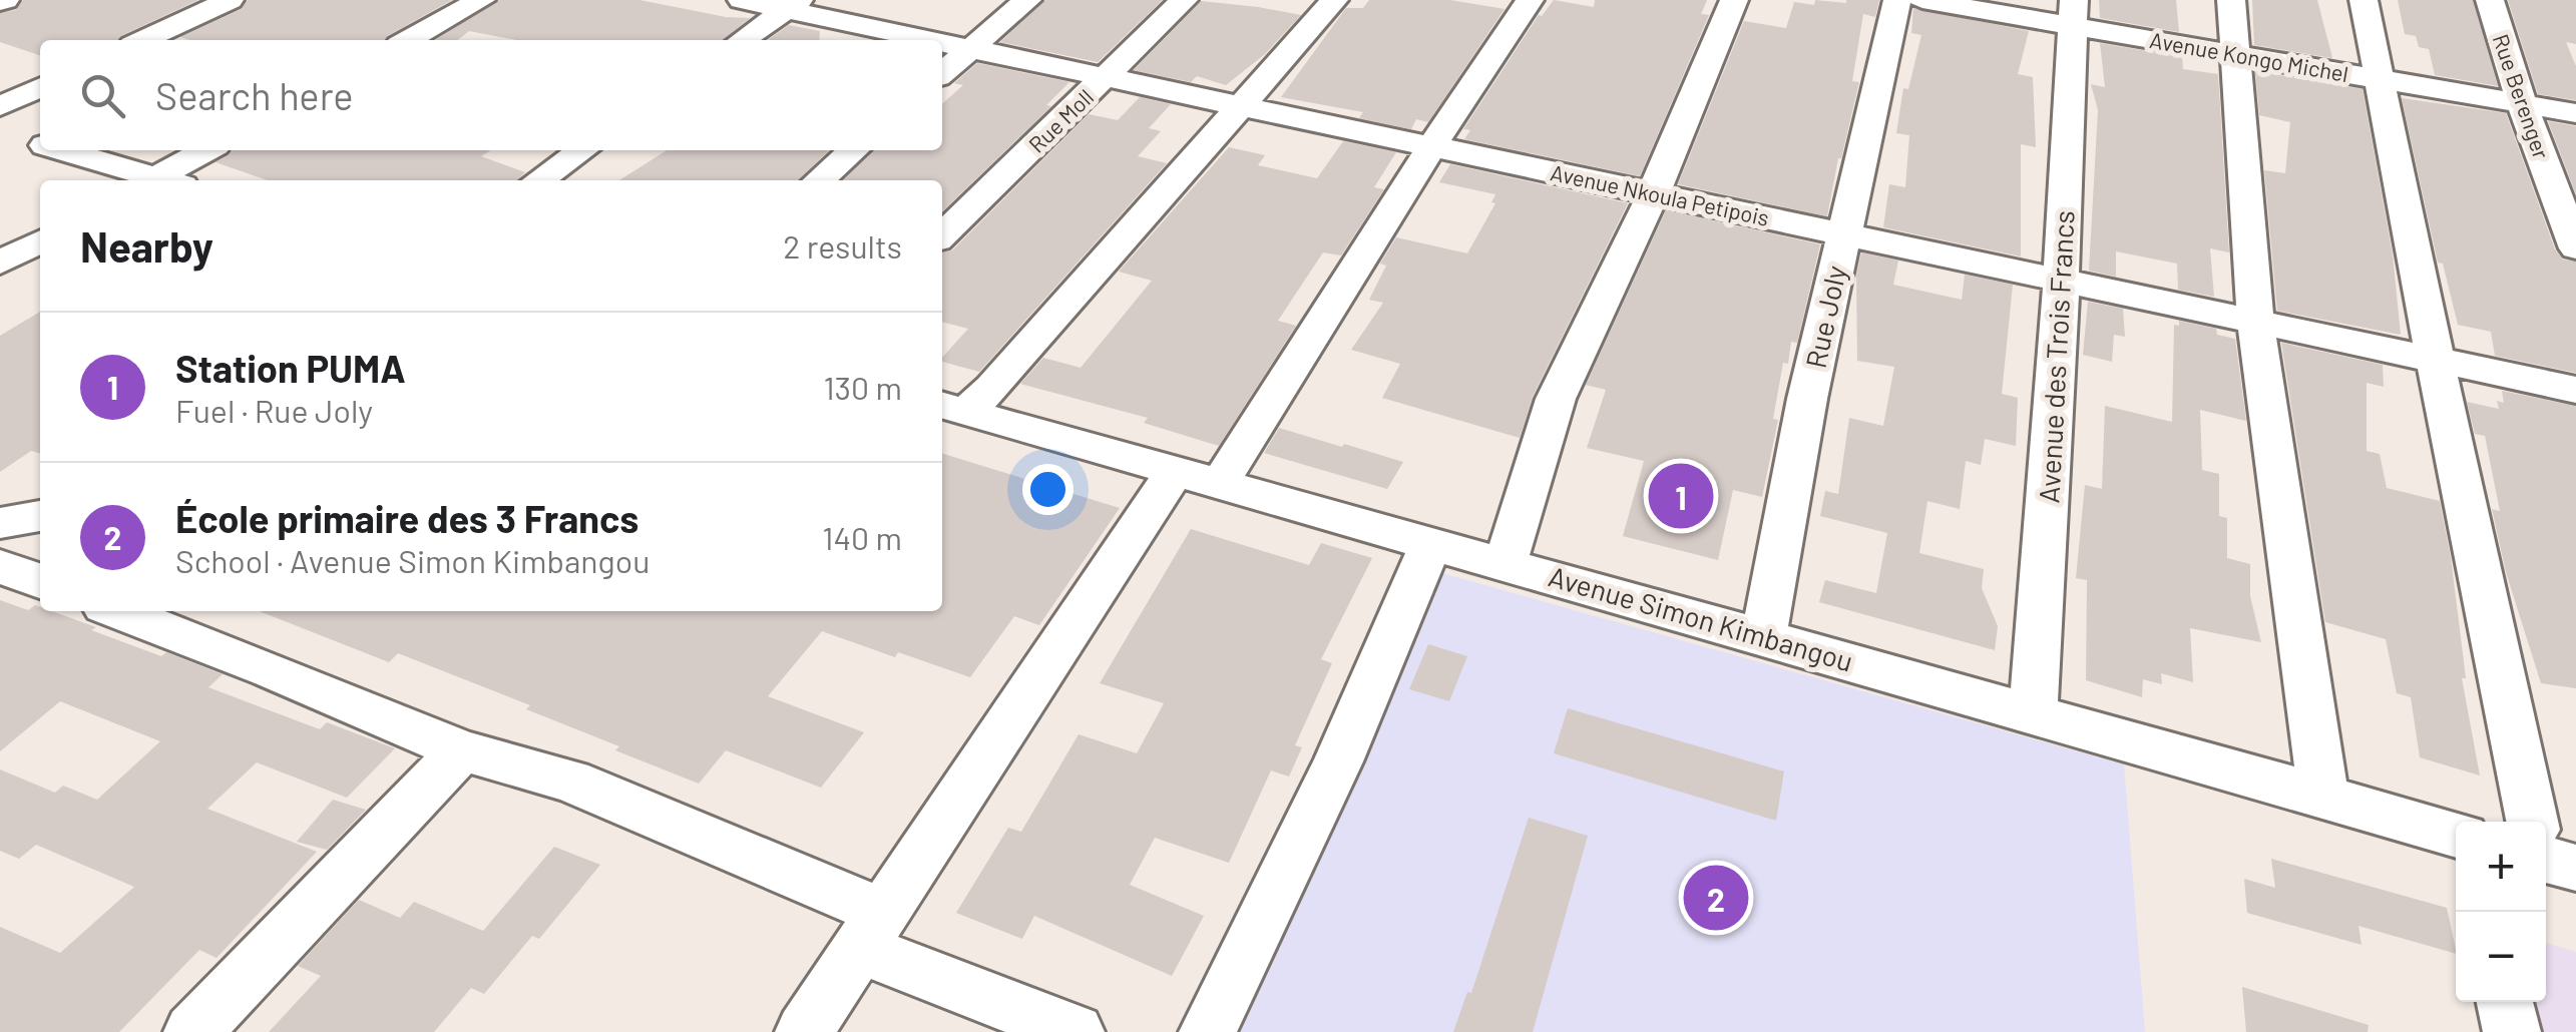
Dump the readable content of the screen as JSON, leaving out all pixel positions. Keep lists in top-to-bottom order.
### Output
{
  "streets": {
    "street": [
      "Avenue Kongo Michel",
      "Rue Berenger",
      "Rue Moll",
      "Avenue Nkoula Petipois",
      "Rue Joly",
      "Avenue des Trois Francs",
      "Avenue Simon Kimbangou"
    ]
  },
  "crossings": [
    ["Avenue Kongo Michel", "Rue Berenger"],
    ["Avenue Kongo Michel", "Avenue des Trois Francs"],
    ["Rue Moll", "Avenue Nkoula Petipois"],
    ["Avenue Nkoula Petipois", "Rue Joly"],
    ["Avenue Nkoula Petipois", "Avenue des Trois Francs"],
    ["Rue Joly", "Avenue Simon Kimbangou"],
    ["Avenue des Trois Francs", "Avenue Simon Kimbangou"]
  ],
  "page": {
    "search": "Search here",
    "heading": ["Nearby", "2 results"],
    "list": [
      {
        "mark": "1",
        "name": "Station PUMA",
        "note": "Fuel · Rue Joly",
        "value": "130 m"
      },
      {
        "mark": "2",
        "name": "École primaire des 3 Francs",
        "note": "School · Avenue Simon Kimbangou",
        "value": "140 m"
      }
    ],
    "pins": ["1", "2"],
    "map_buttons": ["+", "−"]
  }
}
